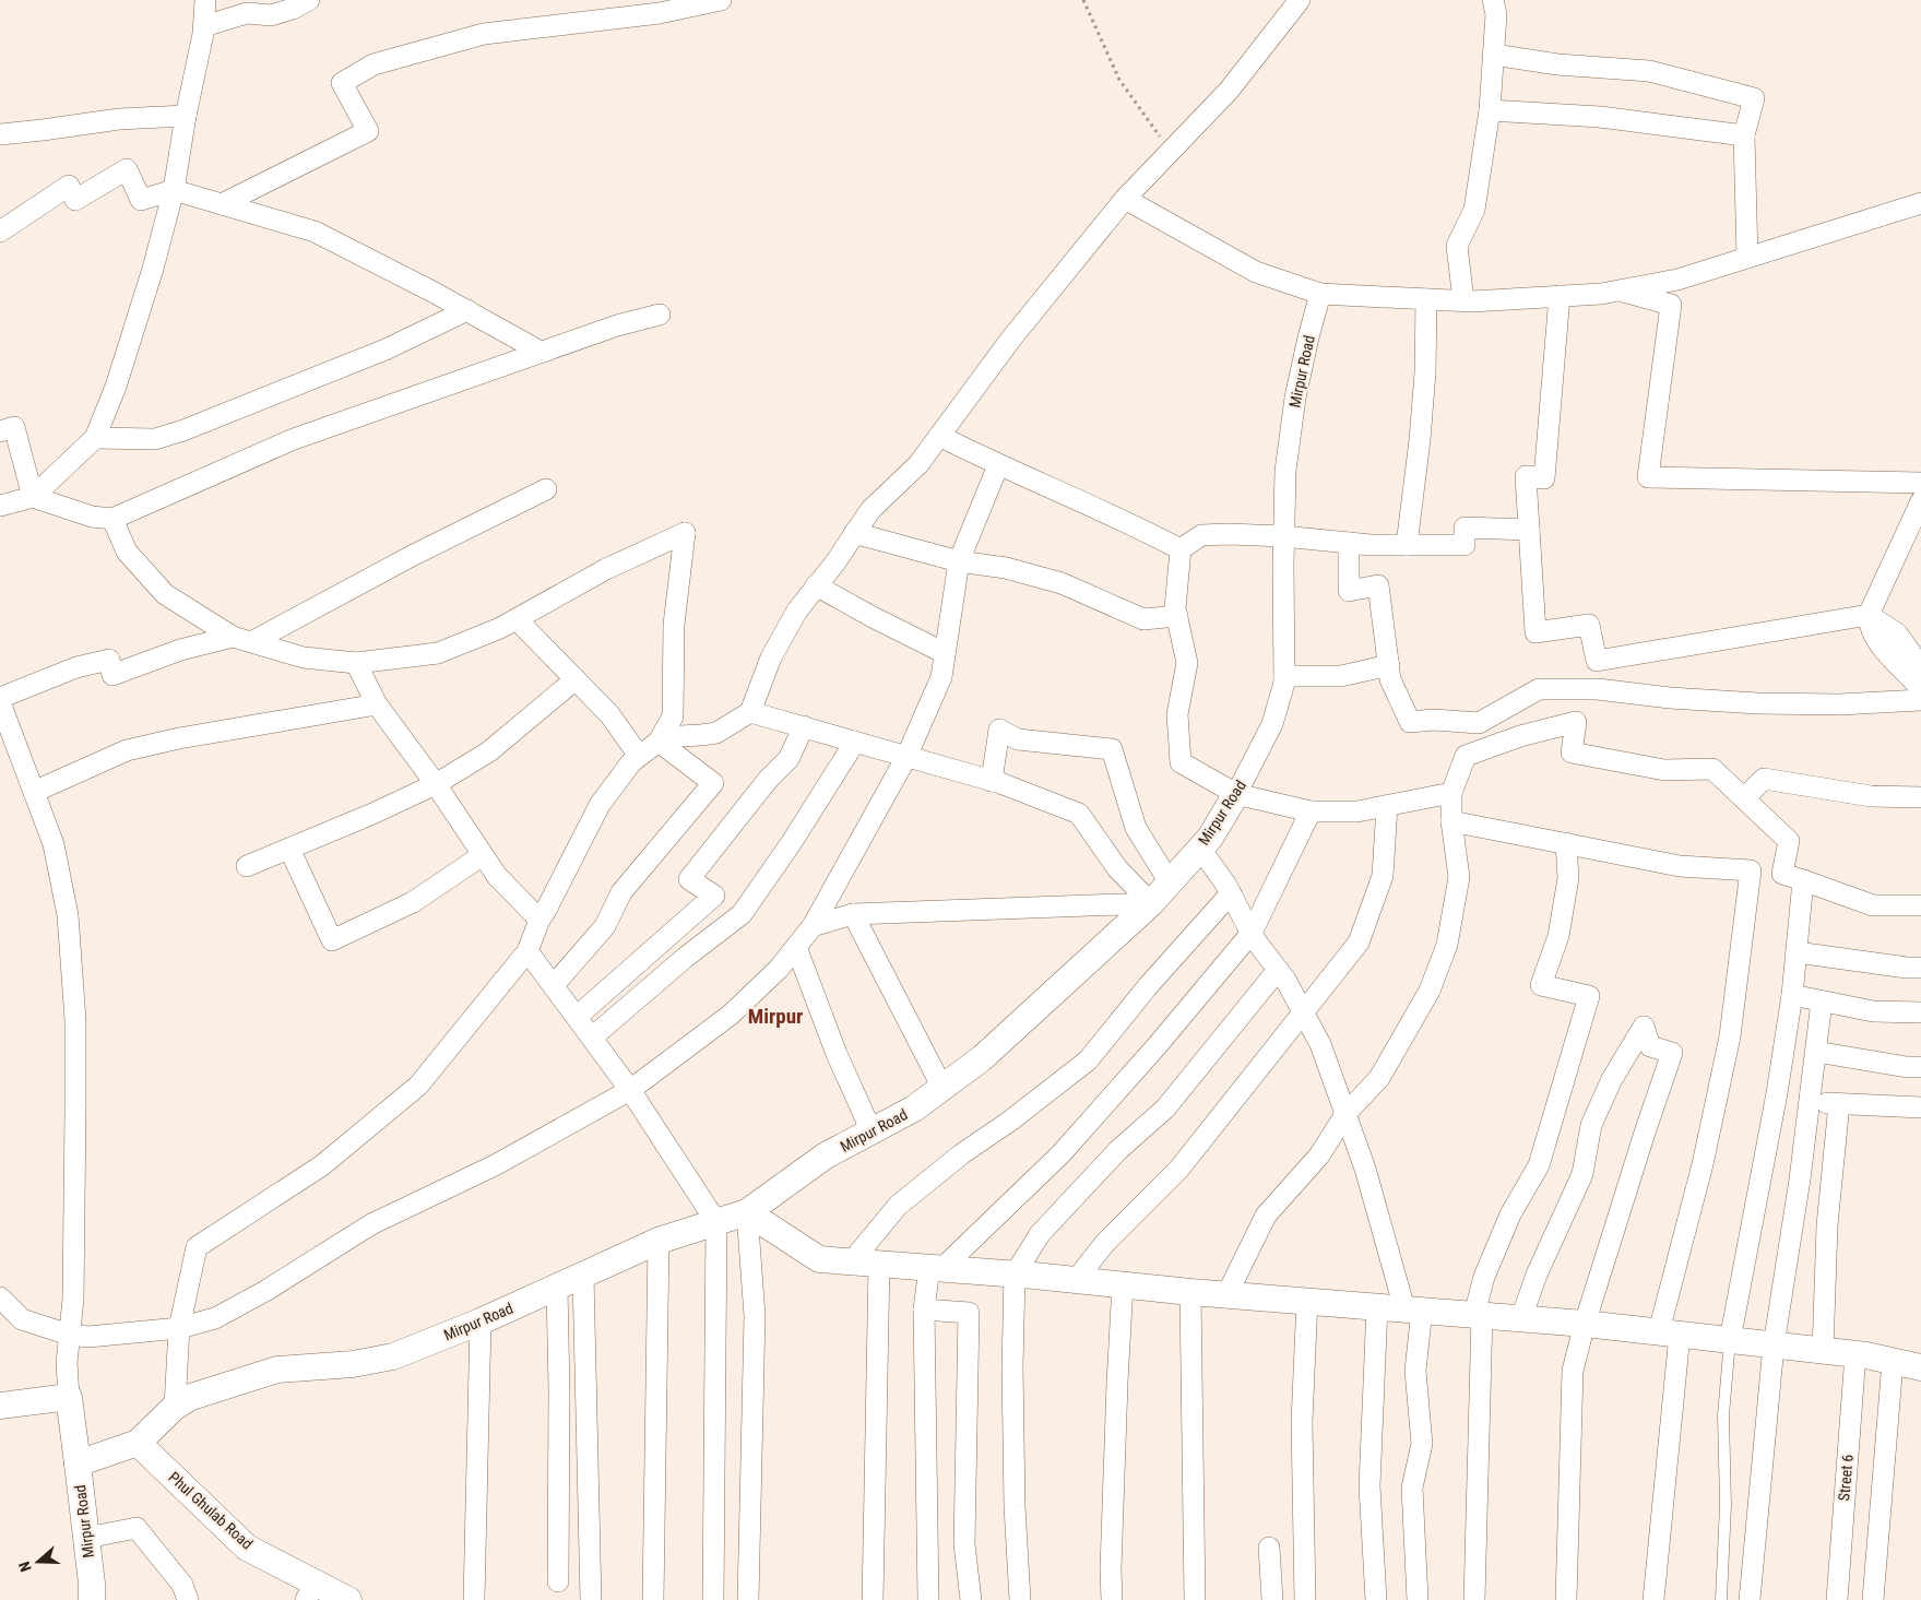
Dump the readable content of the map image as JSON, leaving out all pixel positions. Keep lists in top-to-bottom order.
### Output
{
  "streets": {
    "street": ["Mirpur Road", "Street 6", "Phul Ghulab Road"]
  },
  "crossings": [
    ["Mirpur Road", "Phul Ghulab Road"]
  ],
  "districts": ["Mirpur"],
  "north": "left"
}
